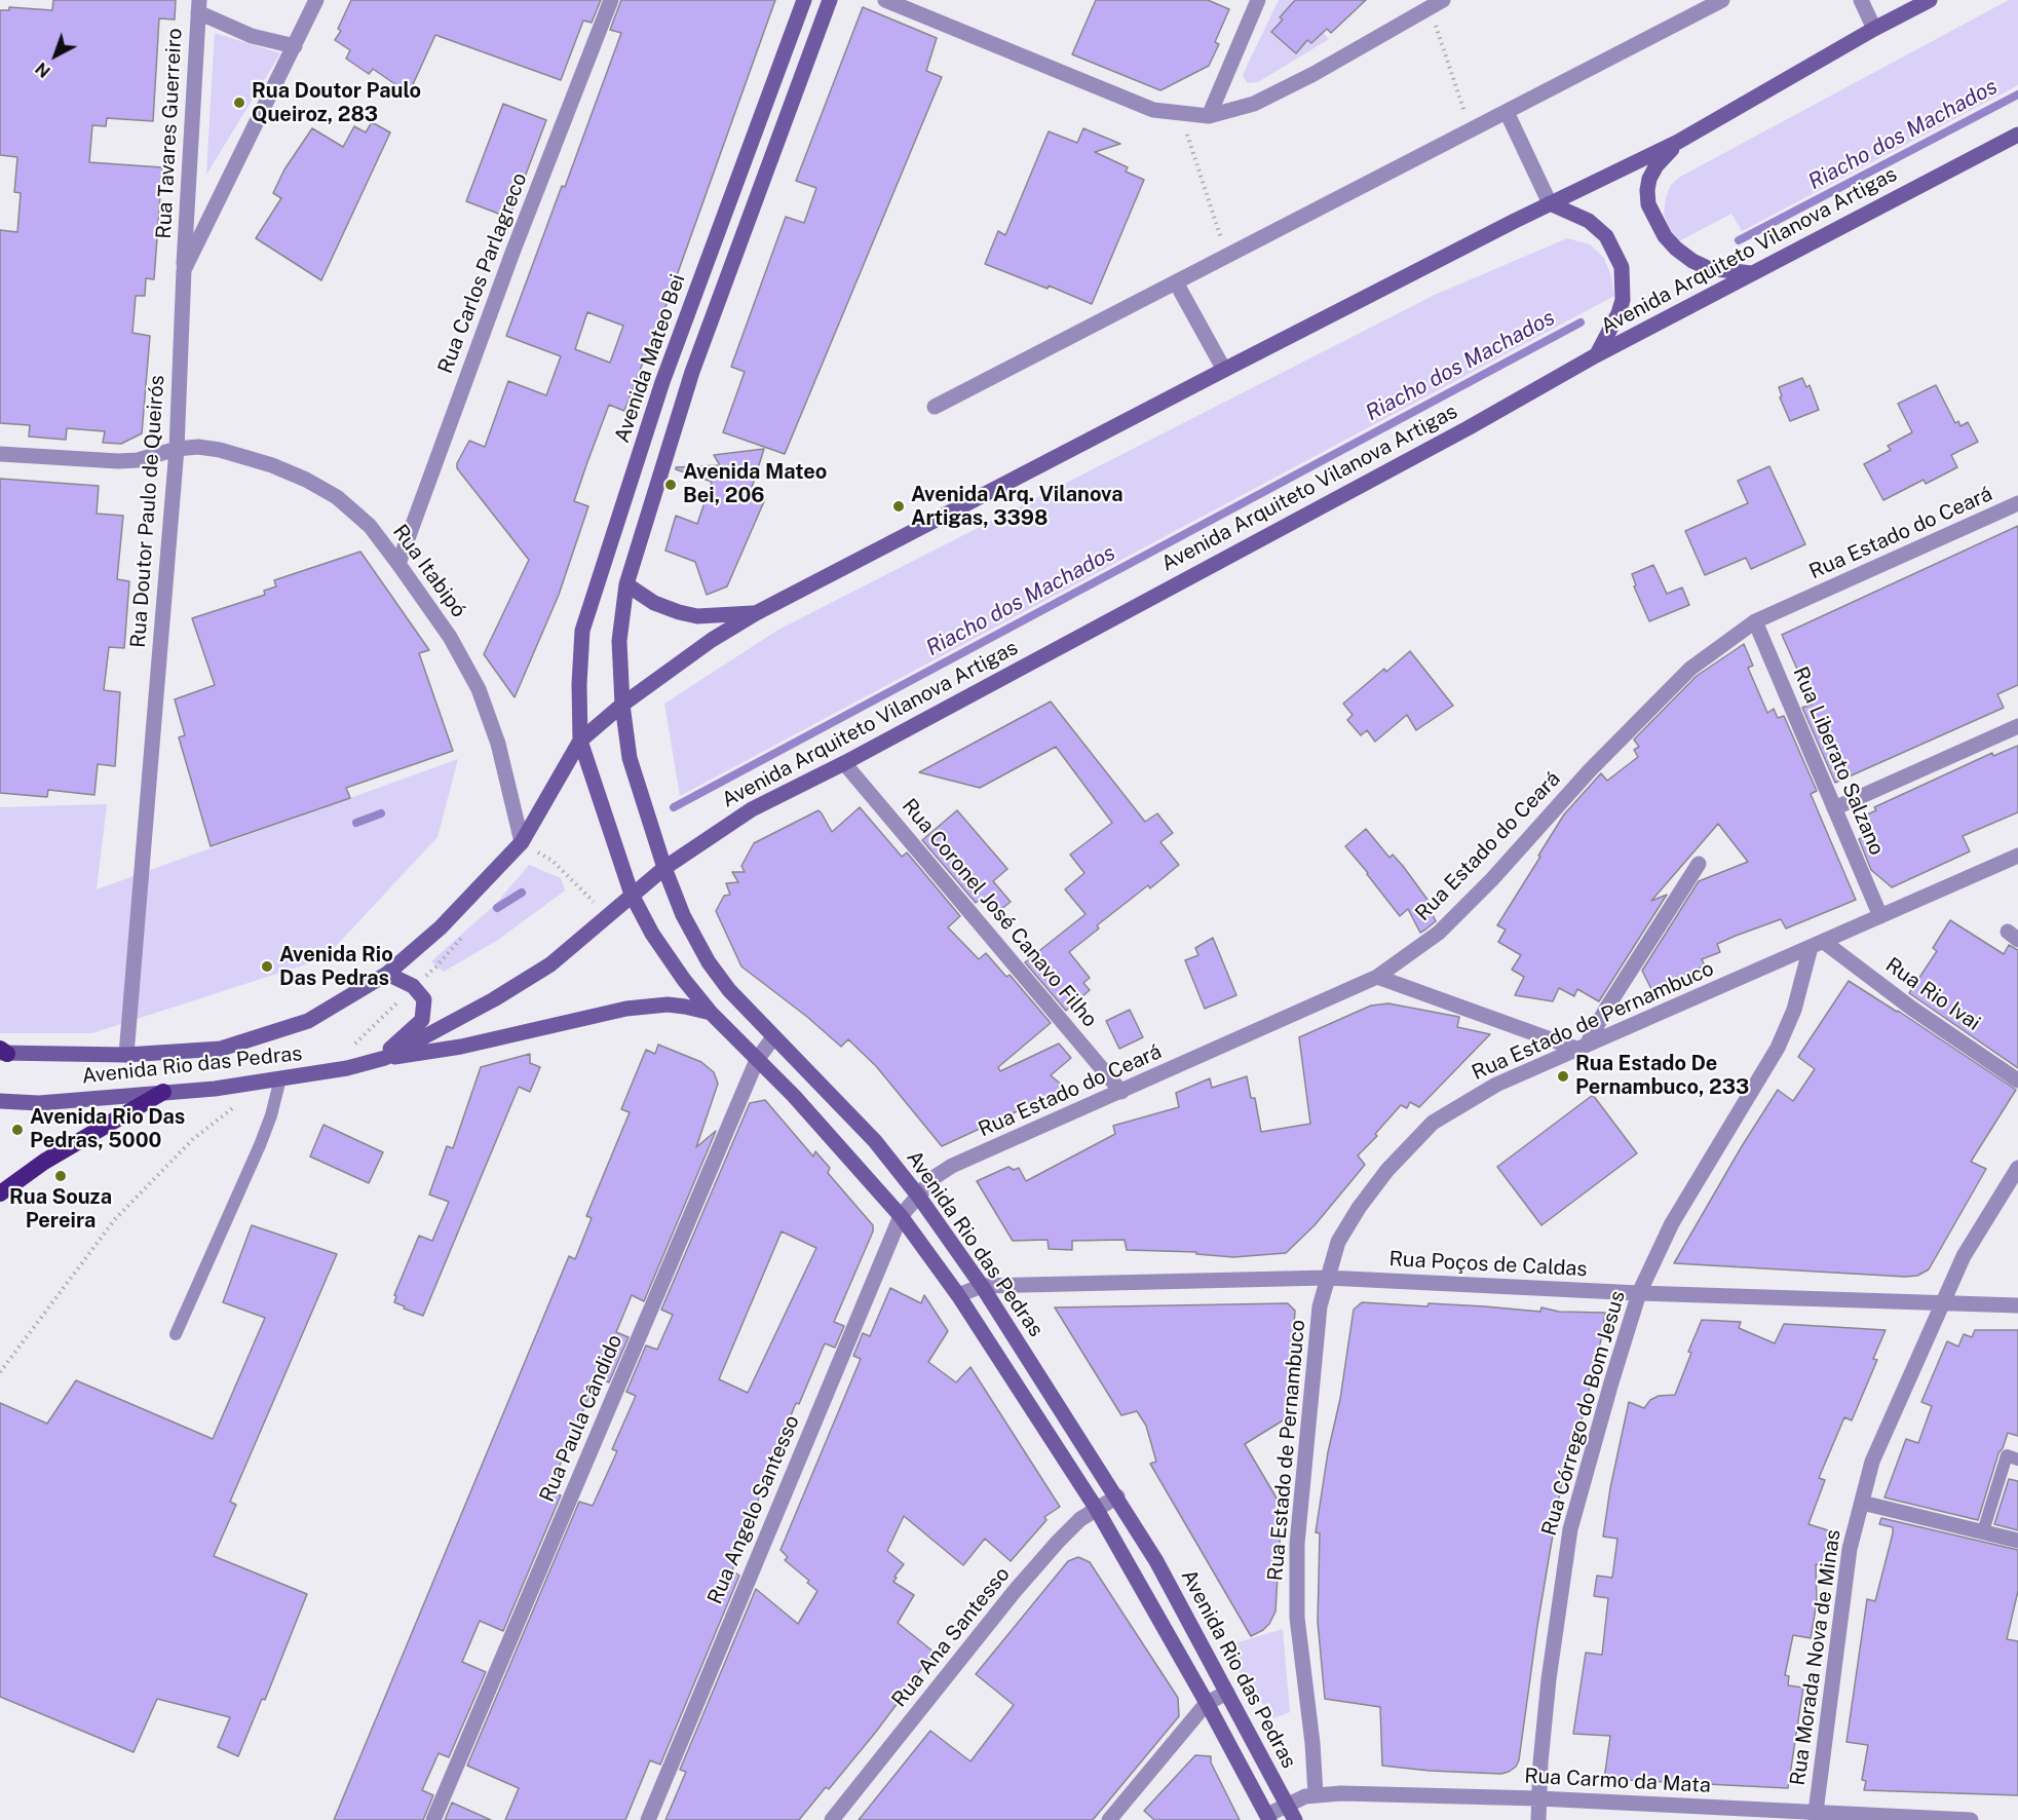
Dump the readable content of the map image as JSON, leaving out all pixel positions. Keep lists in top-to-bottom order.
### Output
{
  "streets": {
    "main road": ["Avenida Arquiteto Vilanova Artigas", "Avenida Mateo Bei", "Avenida Rio das Pedras"],
    "street": [
      "Rua Tavares Guerreiro",
      "Rua Carlos Parlagreco",
      "Rua Doutor Paulo de Queirós",
      "Rua Estado do Ceará",
      "Rua Itabipó",
      "Rua Liberato Salzano",
      "Rua Coronel José Canavo Filho",
      "Rua Rio Ivai",
      "Rua Estado de Pernambuco",
      "Rua Poços de Caldas",
      "Rua Córrego do Bom Jesus",
      "Rua Paula Cândido",
      "Rua Angelo Santesso",
      "Rua Ana Santesso",
      "Rua Morada Nova de Minas",
      "Rua Carmo da Mata"
    ]
  },
  "crossings": [
    ["Rua Tavares Guerreiro", "Rua Doutor Paulo de Queirós"],
    ["Avenida Arquiteto Vilanova Artigas", "Rua Coronel José Canavo Filho"],
    ["Avenida Arquiteto Vilanova Artigas", "Avenida Rio das Pedras"],
    ["Rua Carlos Parlagreco", "Rua Itabipó"],
    ["Avenida Mateo Bei", "Avenida Rio das Pedras"],
    ["Rua Doutor Paulo de Queirós", "Rua Itabipó"],
    ["Rua Doutor Paulo de Queirós", "Avenida Rio das Pedras"],
    ["Rua Estado do Ceará", "Rua Liberato Salzano"],
    ["Rua Estado do Ceará", "Rua Coronel José Canavo Filho"],
    ["Rua Estado do Ceará", "Avenida Rio das Pedras"],
    ["Rua Estado do Ceará", "Rua Angelo Santesso"],
    ["Rua Itabipó", "Avenida Rio das Pedras"],
    ["Rua Liberato Salzano", "Rua Estado de Pernambuco"],
    ["Rua Rio Ivai", "Rua Estado de Pernambuco"],
    ["Rua Rio Ivai", "Rua Córrego do Bom Jesus"],
    ["Rua Estado de Pernambuco", "Rua Poços de Caldas"],
    ["Rua Estado de Pernambuco", "Rua Córrego do Bom Jesus"],
    ["Rua Estado de Pernambuco", "Rua Carmo da Mata"],
    ["Avenida Rio das Pedras", "Rua Poços de Caldas"],
    ["Avenida Rio das Pedras", "Rua Paula Cândido"],
    ["Avenida Rio das Pedras", "Rua Ana Santesso"],
    ["Avenida Rio das Pedras", "Rua Carmo da Mata"],
    ["Rua Poços de Caldas", "Rua Córrego do Bom Jesus"],
    ["Rua Poços de Caldas", "Rua Morada Nova de Minas"],
    ["Rua Córrego do Bom Jesus", "Rua Carmo da Mata"],
    ["Rua Morada Nova de Minas", "Rua Carmo da Mata"]
  ],
  "water": ["Riacho dos Machados"],
  "places": [
    "Rua Doutor Paulo Queiroz, 283",
    "Avenida Mateo Bei, 206",
    "Avenida Arq. Vilanova Artigas, 3398",
    "Avenida Rio Das Pedras",
    "Rua Estado De Pernambuco, 233",
    "Avenida Rio Das Pedras, 5000",
    "Rua Souza Pereira"
  ],
  "north": "bottom left"
}
